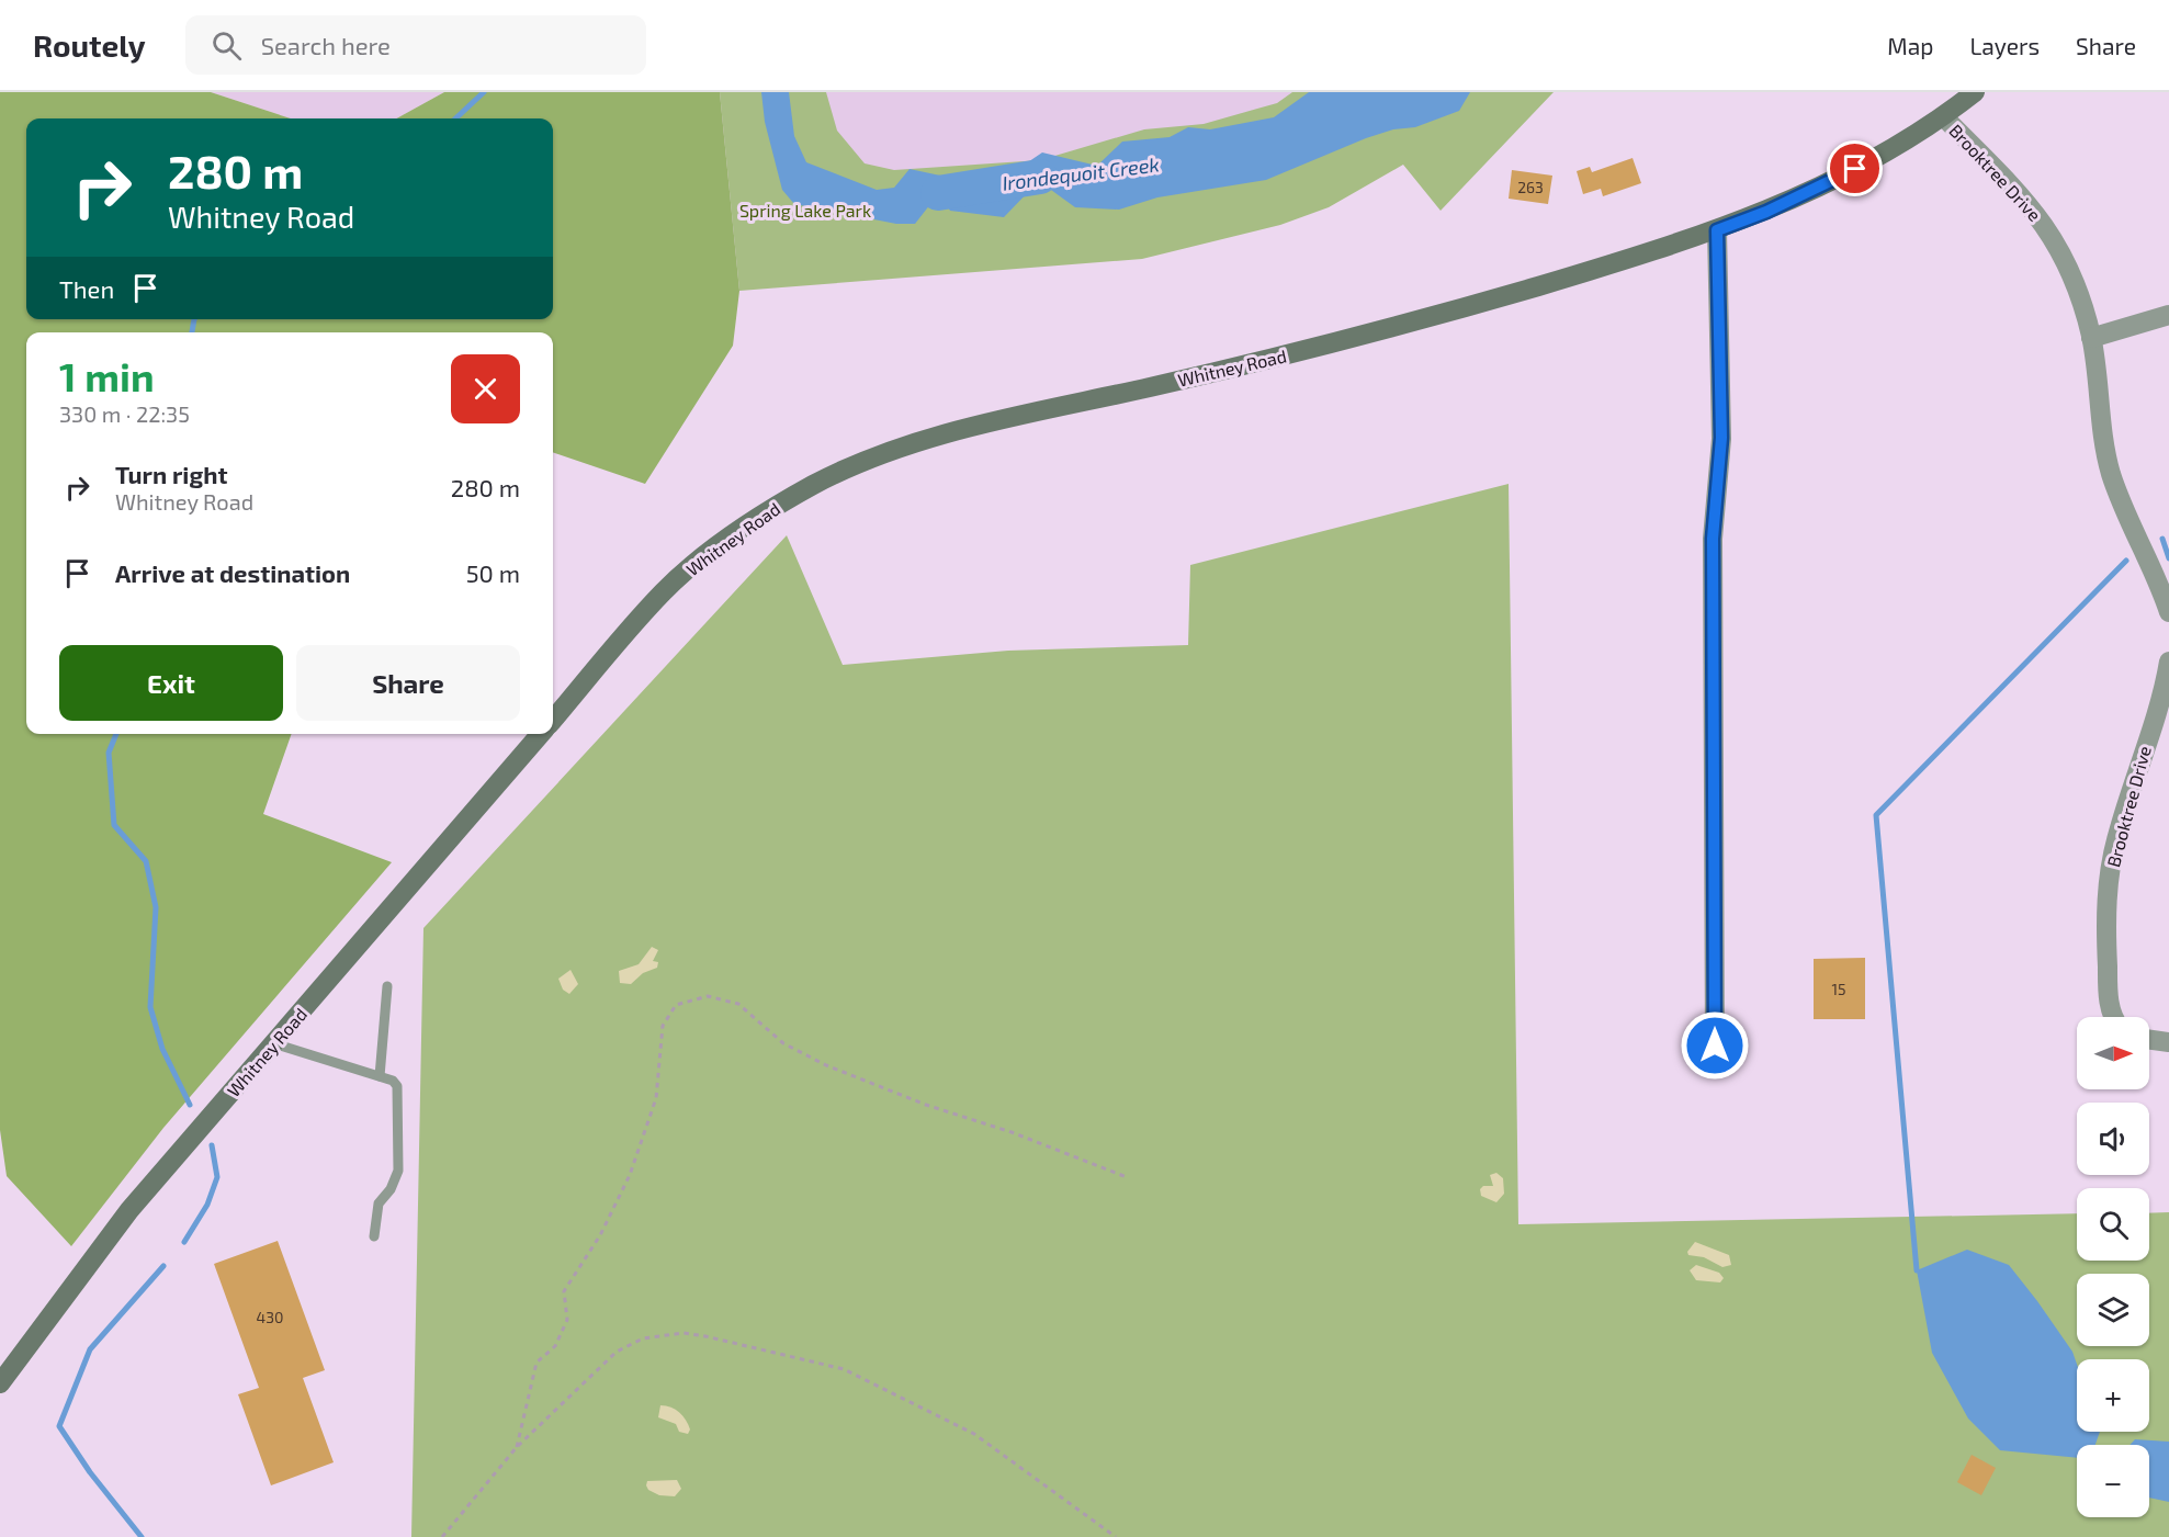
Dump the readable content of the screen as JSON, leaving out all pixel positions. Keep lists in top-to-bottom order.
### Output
{
  "streets": {
    "main road": ["Whitney Road"],
    "street": ["Brooktree Drive"]
  },
  "crossings": [
    ["Brooktree Drive", "Whitney Road"]
  ],
  "water": ["Irondequoit Creek"],
  "parks": ["Spring Lake Park"],
  "house_numbers": ["263", "15", "430"],
  "north": "right",
  "page": {
    "header": "Routely",
    "search": "Search here",
    "nav": ["Map", "Layers", "Share"],
    "turn": ["280 m", "Whitney Road"],
    "then": "Then",
    "heading": ["1 min", "330 m · 22:35"],
    "list": [
      {
        "name": "Turn right",
        "note": "Whitney Road",
        "value": "280 m"
      },
      {
        "name": "Arrive at destination",
        "value": "50 m"
      }
    ],
    "buttons": ["Exit", "Share"],
    "map_buttons": ["+", "−"]
  }
}
